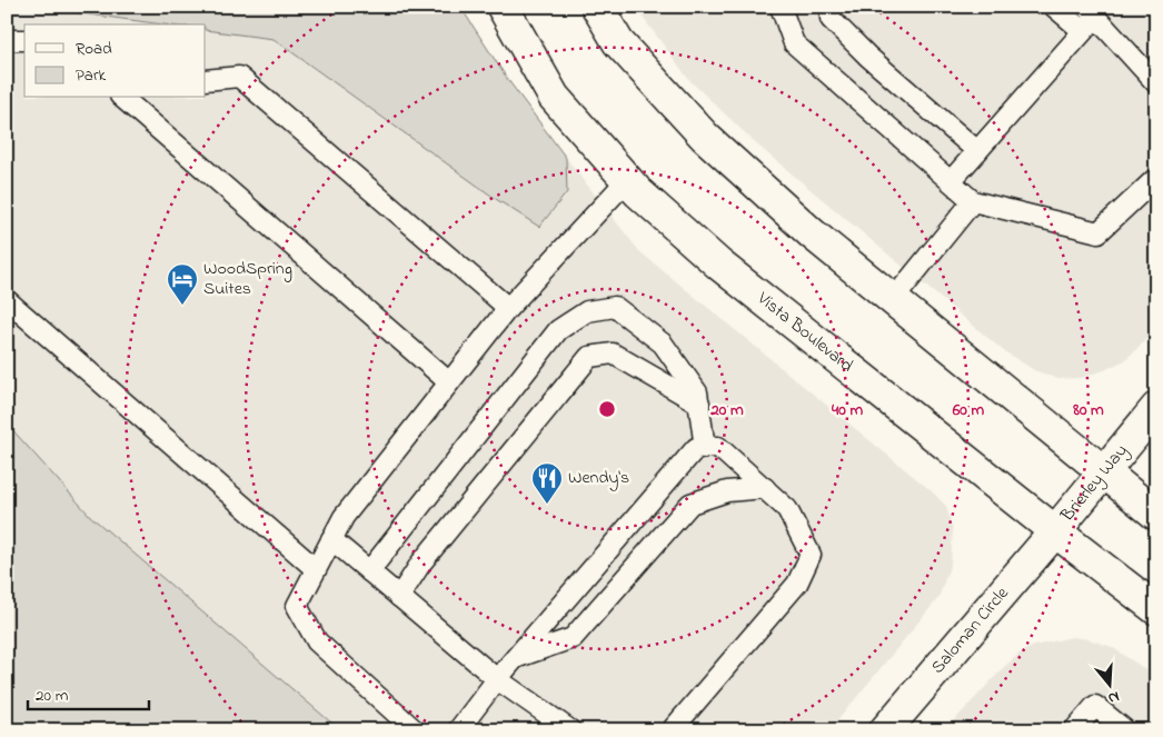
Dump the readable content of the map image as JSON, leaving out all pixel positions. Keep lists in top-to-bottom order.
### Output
{
  "streets": {
    "main road": ["Vista Boulevard", "Brierley Way", "Saloman Circle"]
  },
  "crossings": [
    ["Vista Boulevard", "Brierley Way"],
    ["Vista Boulevard", "Saloman Circle"],
    ["Brierley Way", "Saloman Circle"]
  ],
  "places": {
    "hotel": ["WoodSpring Suites"],
    "restaurant": ["Wendy's"]
  },
  "legend": ["Road", "Park"],
  "scale_bar": "20 m",
  "north": "bottom",
  "rings": [
    "20 m",
    "40 m",
    "60 m",
    "80 m"
  ]
}
